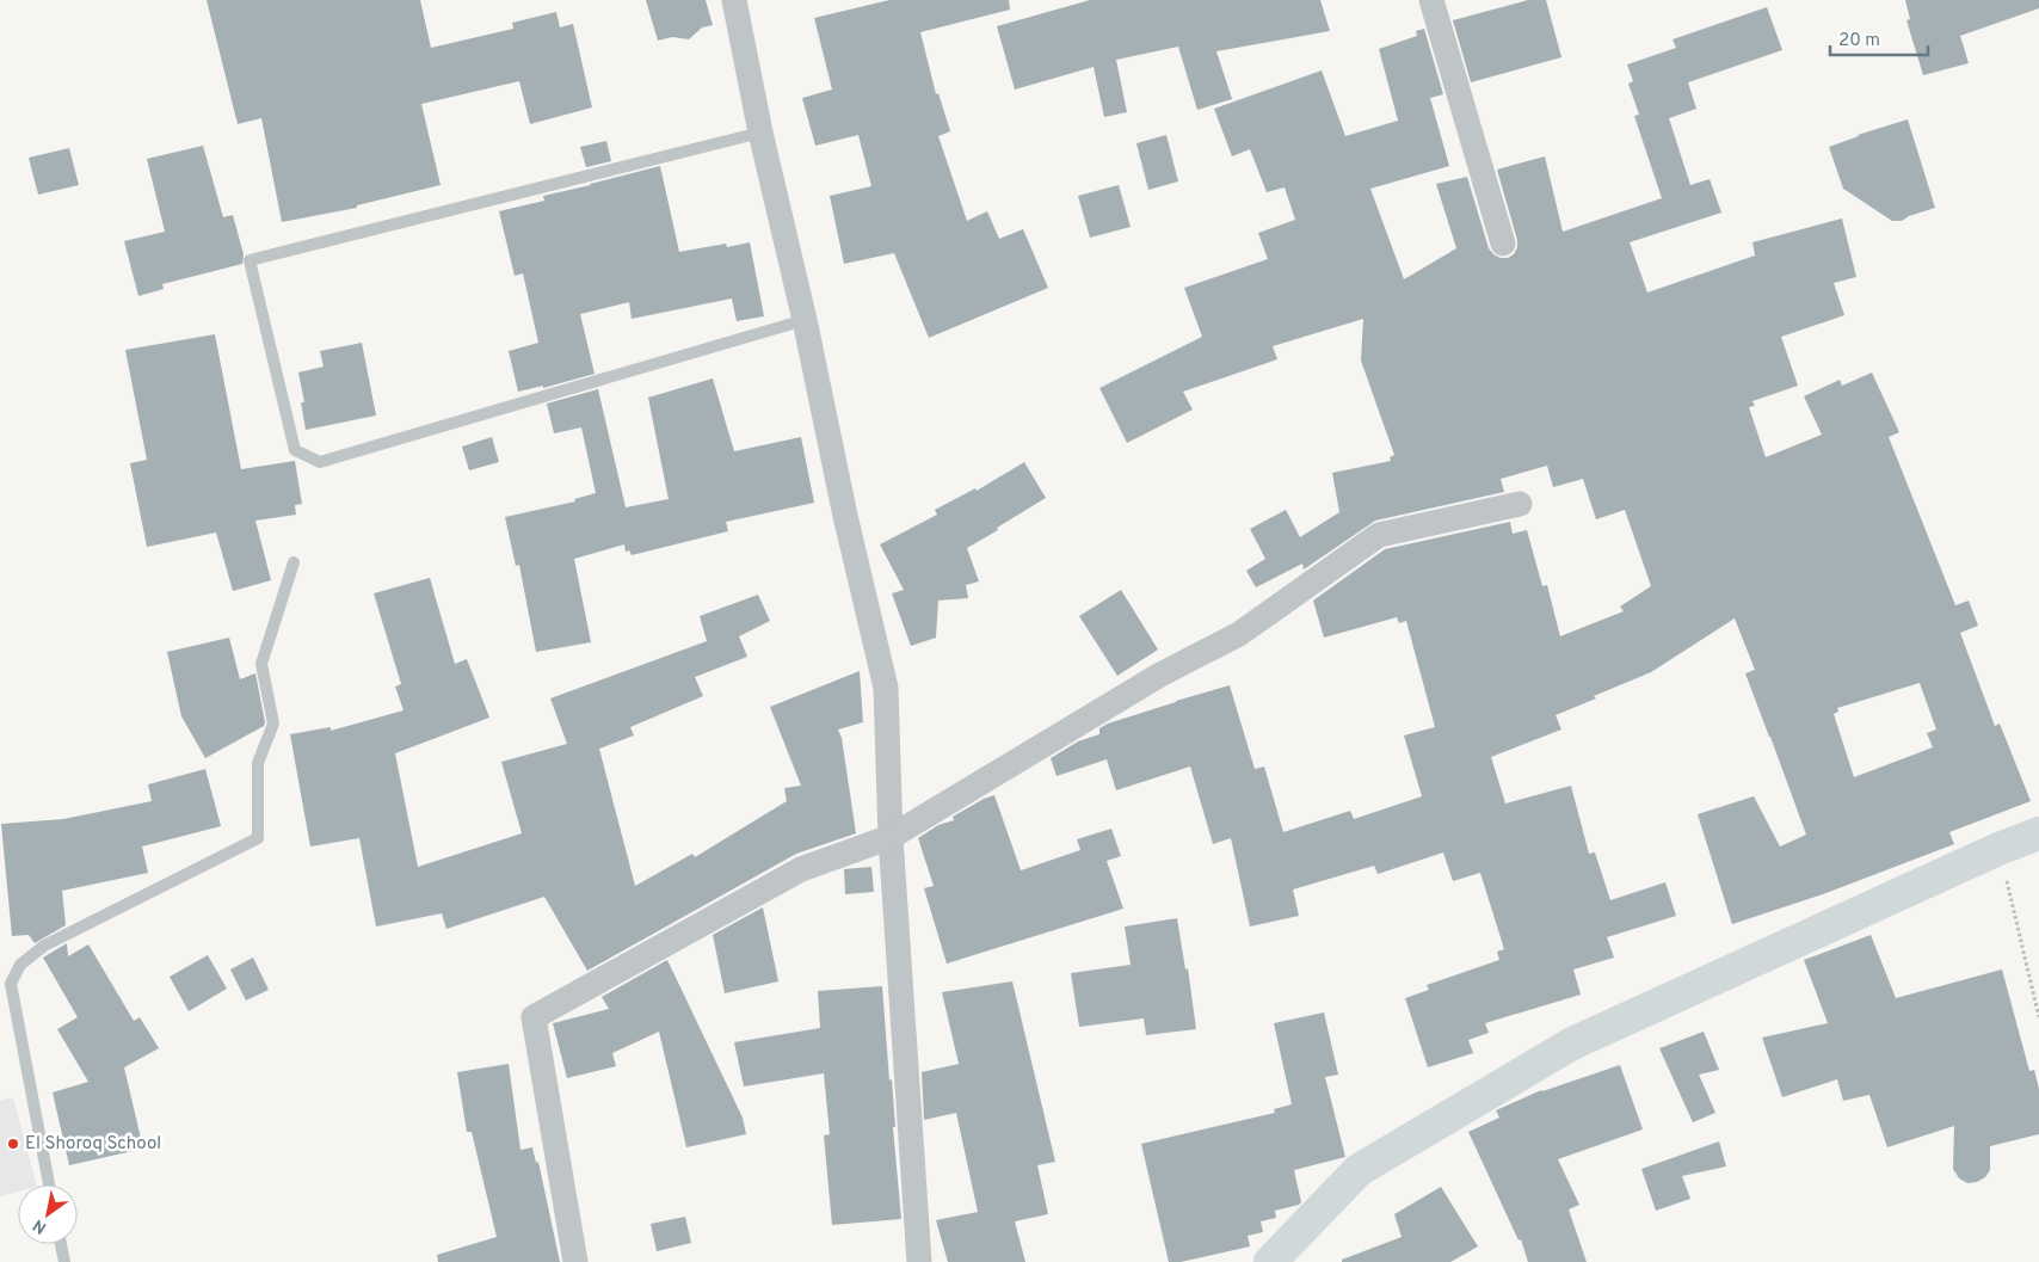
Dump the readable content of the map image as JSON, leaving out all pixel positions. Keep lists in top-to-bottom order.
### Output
{
  "places": ["El Shoroq School"],
  "scale_bar": "20 m",
  "north": "bottom left"
}
